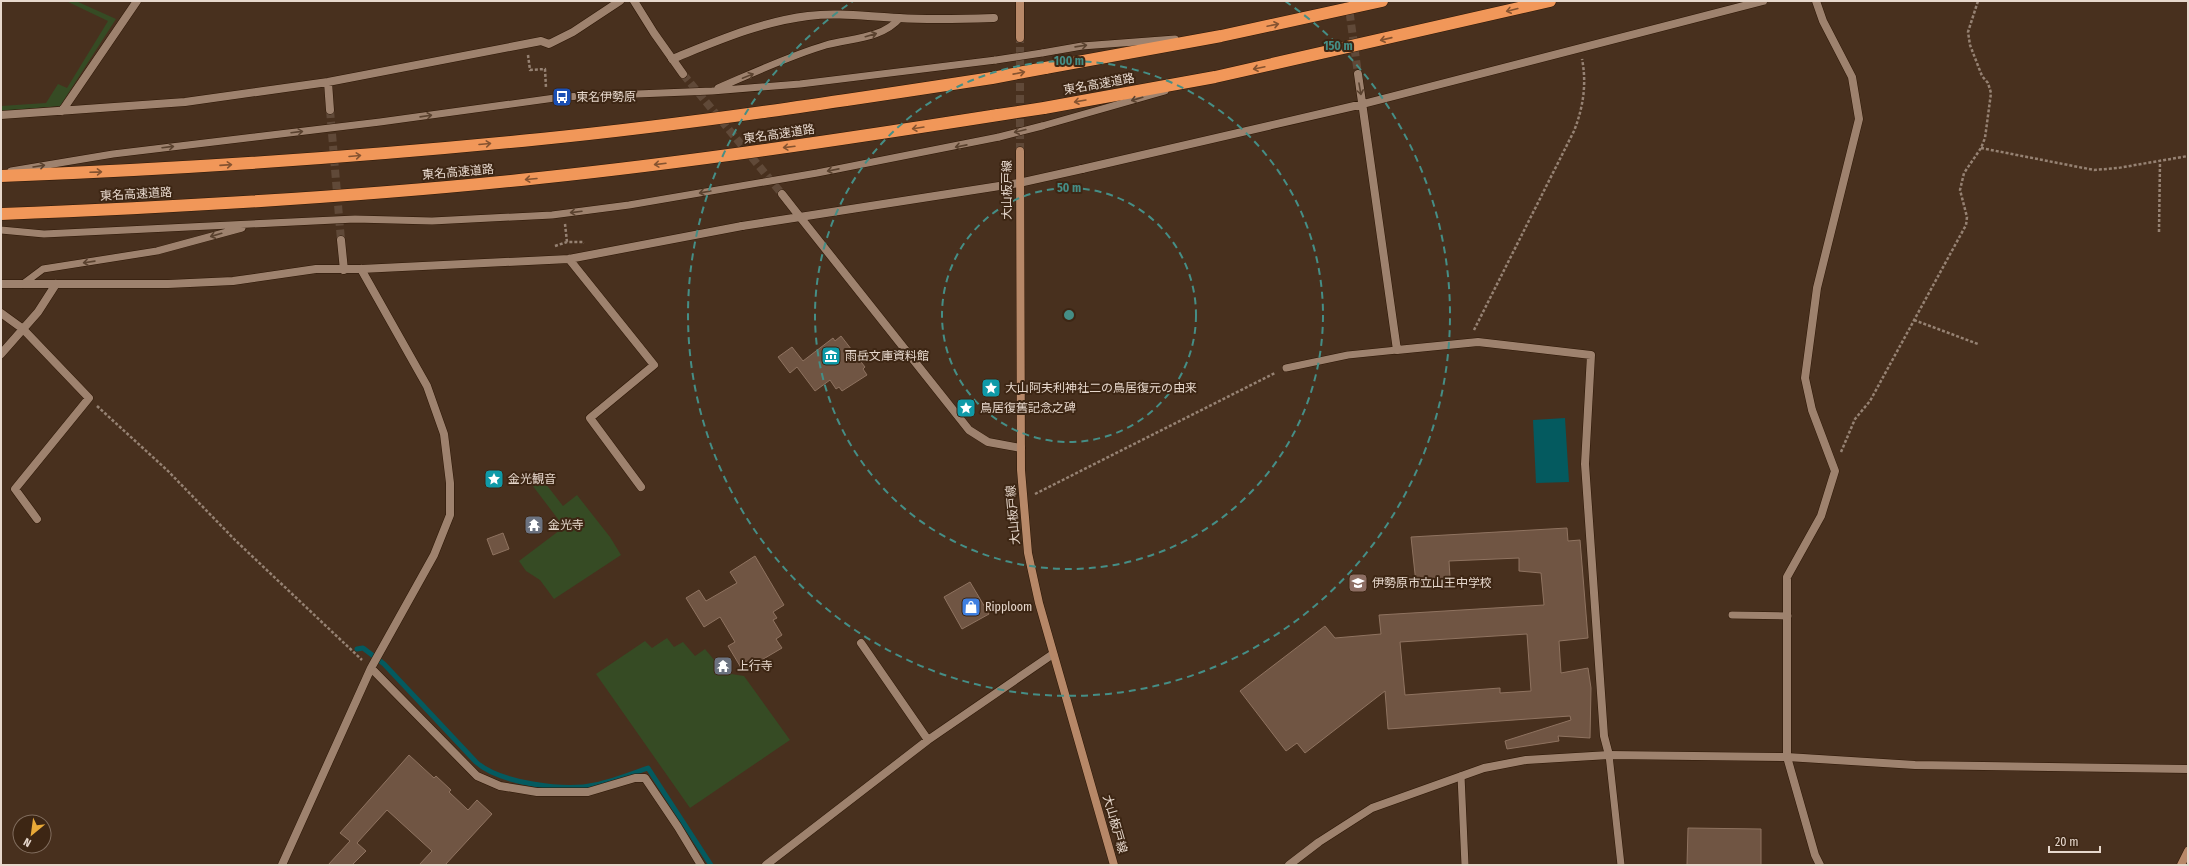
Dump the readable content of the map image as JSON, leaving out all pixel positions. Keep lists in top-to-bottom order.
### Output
{
  "streets": {
    "highway": ["東名高速道路"],
    "main road": ["大山板戸線"]
  },
  "places": {
    "bus stop": ["東名伊勢原"],
    "museum": ["雨岳文庫資料館"],
    "place": ["大山阿夫利神社二の鳥居復元の由来", "鳥居復舊記念之碑", "金光観音"],
    "temple": ["金光寺", "上行寺"],
    "school or university": ["伊勢原市立山王中学校"],
    "shop": ["Ripploom"]
  },
  "scale_bar": "20 m",
  "north": "bottom left",
  "rings": ["150 m", "100 m", "50 m"]
}
